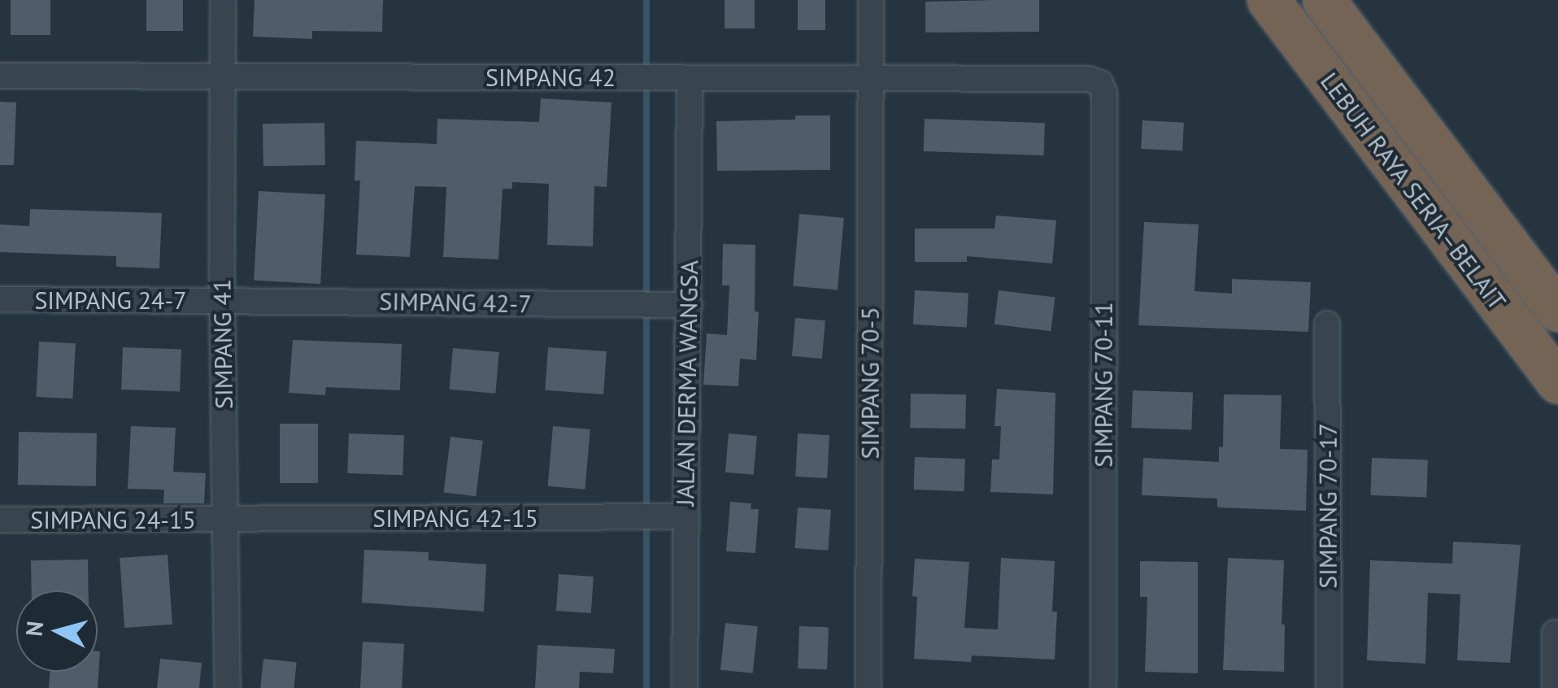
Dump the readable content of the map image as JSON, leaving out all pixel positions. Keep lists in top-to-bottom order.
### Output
{
  "streets": {
    "highway": ["LEBUH RAYA SERIA–BELAIT"],
    "street": [
      "SIMPANG 42",
      "SIMPANG 24-7",
      "SIMPANG 42-7",
      "SIMPANG 41",
      "JALAN DERMA WANGSA",
      "SIMPANG 70-5",
      "SIMPANG 70-11",
      "SIMPANG 70-17",
      "SIMPANG 42-15",
      "SIMPANG 24-15"
    ]
  },
  "crossings": [
    ["SIMPANG 42", "SIMPANG 41"],
    ["SIMPANG 42", "JALAN DERMA WANGSA"],
    ["SIMPANG 42", "SIMPANG 70-5"],
    ["SIMPANG 42", "SIMPANG 70-11"],
    ["SIMPANG 24-7", "SIMPANG 42-7"],
    ["SIMPANG 24-7", "SIMPANG 41"],
    ["SIMPANG 42-7", "SIMPANG 41"],
    ["SIMPANG 42-7", "JALAN DERMA WANGSA"],
    ["SIMPANG 41", "SIMPANG 42-15"],
    ["SIMPANG 41", "SIMPANG 24-15"],
    ["JALAN DERMA WANGSA", "SIMPANG 42-15"],
    ["SIMPANG 42-15", "SIMPANG 24-15"]
  ],
  "north": "left"
}
